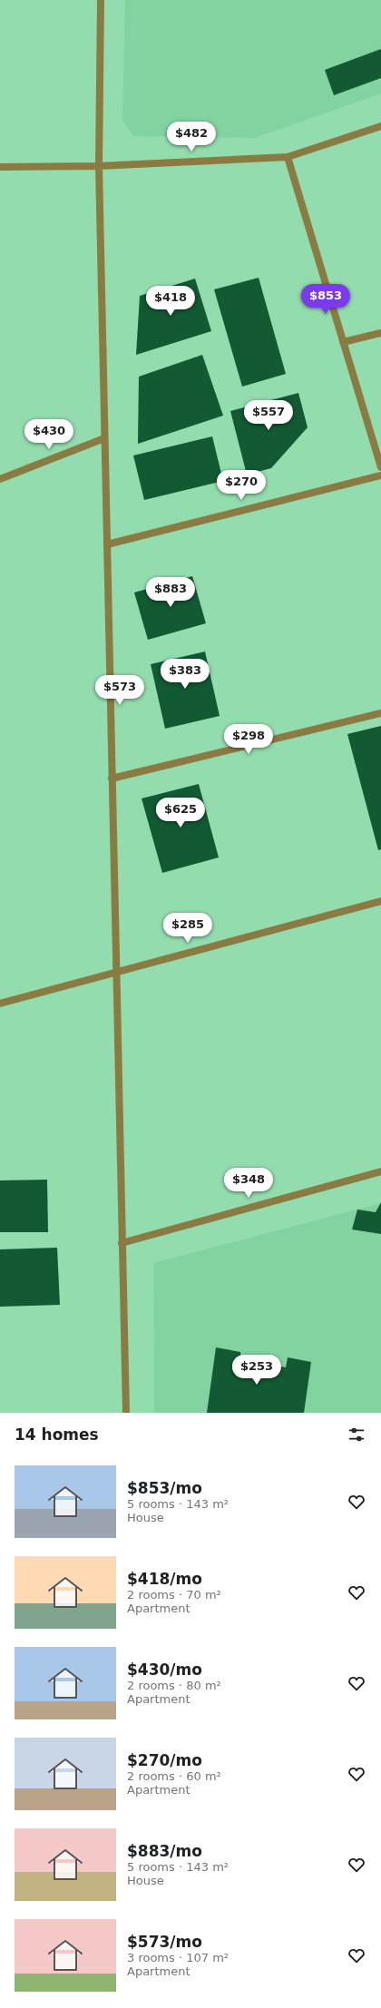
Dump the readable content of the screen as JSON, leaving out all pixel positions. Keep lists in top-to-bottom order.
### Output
{
  "page": {
    "price": [
      "$482",
      "$853",
      "$418",
      "$557",
      "$430",
      "$270",
      "$883",
      "$383",
      "$573",
      "$298",
      "$625",
      "$285",
      "$348",
      "$253"
    ],
    "heading": "14 homes",
    "list": [
      {
        "name": "$853/mo",
        "note": "5 rooms · 143 m² · House"
      },
      {
        "name": "$418/mo",
        "note": "2 rooms · 70 m² · Apartment"
      },
      {
        "name": "$430/mo",
        "note": "2 rooms · 80 m² · Apartment"
      },
      {
        "name": "$270/mo",
        "note": "2 rooms · 60 m² · Apartment"
      },
      {
        "name": "$883/mo",
        "note": "5 rooms · 143 m² · House"
      },
      {
        "name": "$573/mo",
        "note": "3 rooms · 107 m² · Apartment"
      }
    ]
  }
}
